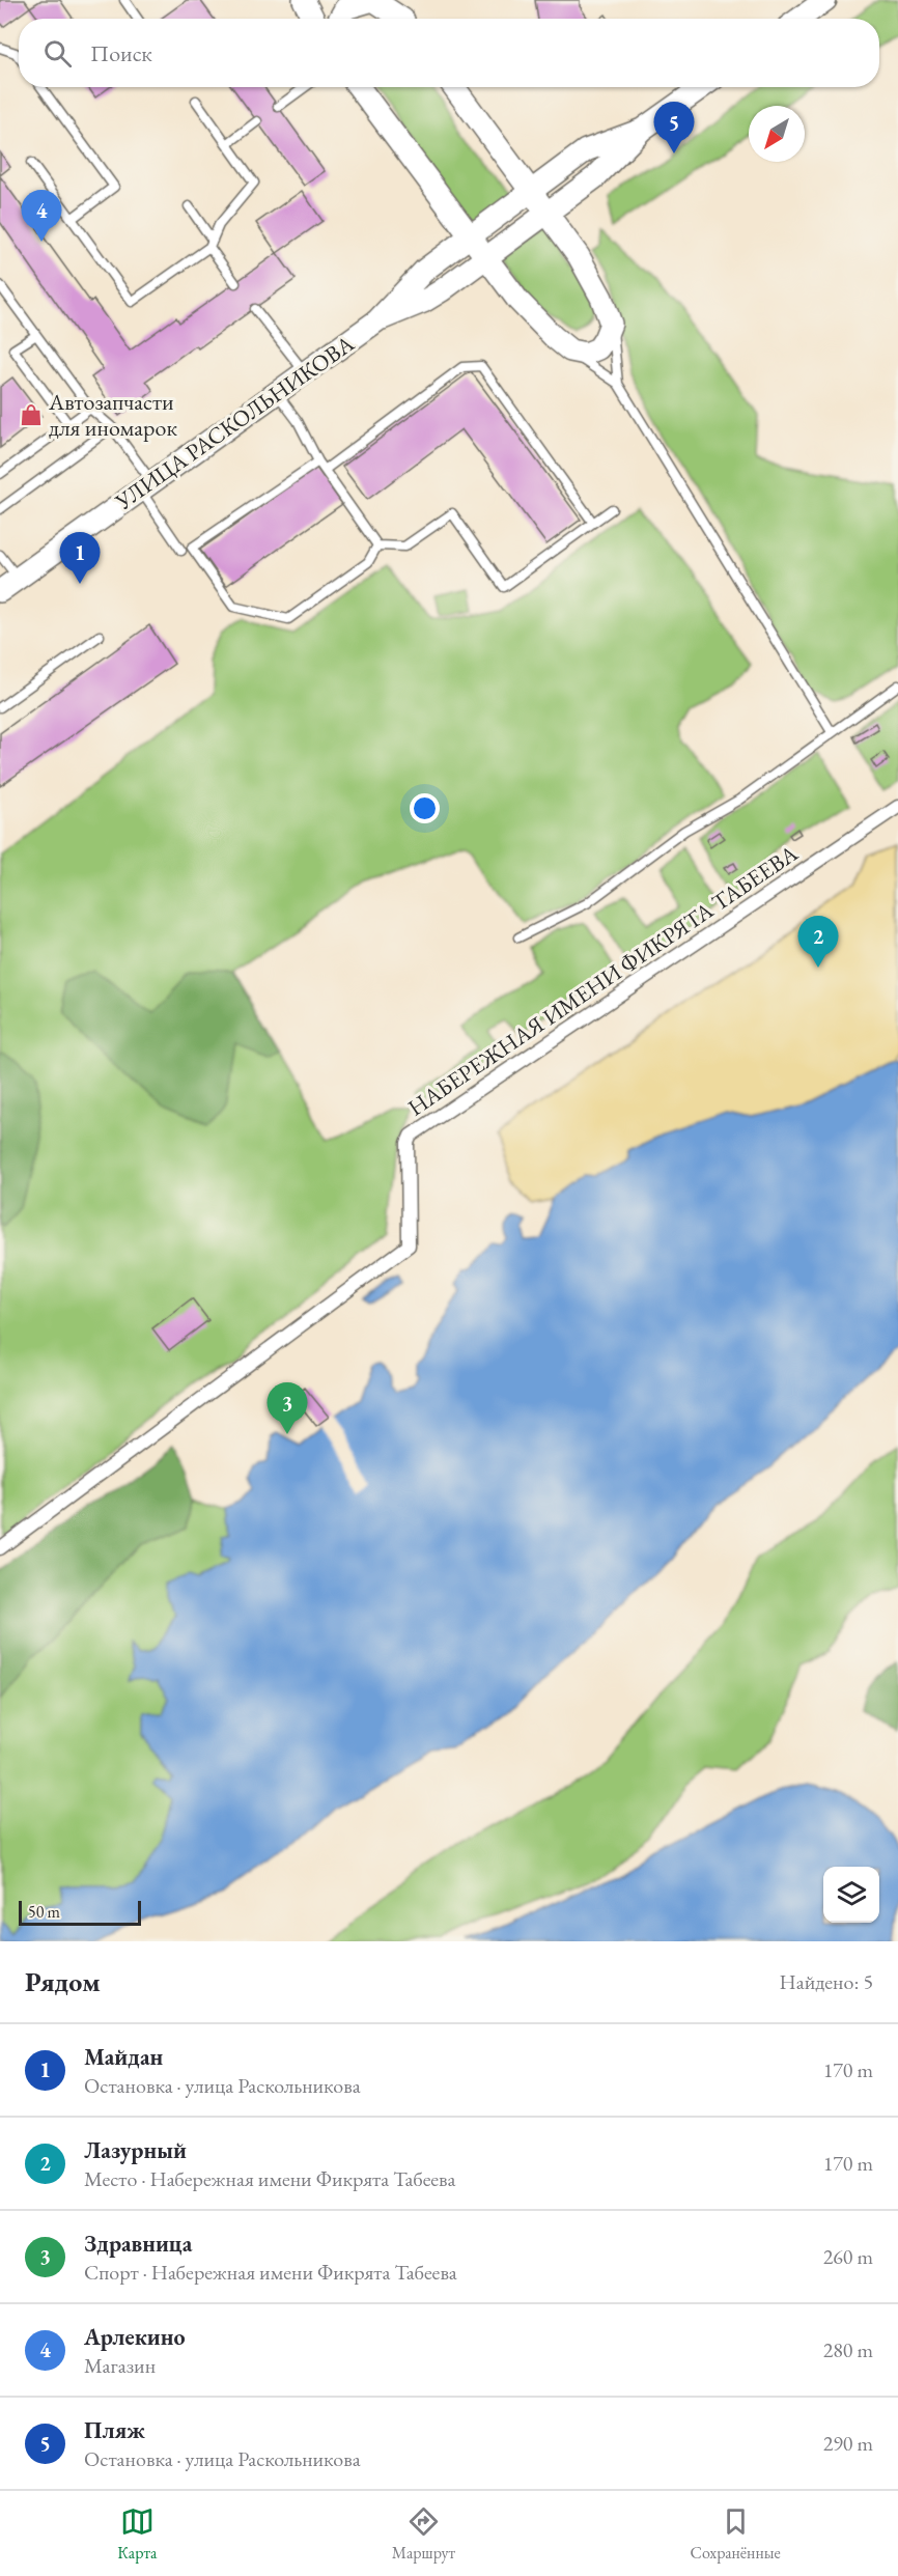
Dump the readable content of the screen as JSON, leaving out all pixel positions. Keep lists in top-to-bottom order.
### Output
{
  "streets": {
    "street": ["УЛИЦА РАСКОЛЬНИКОВА", "НАБЕРЕЖНАЯ ИМЕНИ ФИКРЯТА ТАБЕЕВА"]
  },
  "places": {
    "shop": ["Автозапчасти для иномарок"]
  },
  "scale_bar": "50 m",
  "north": "bottom left",
  "page": {
    "search": "Поиск",
    "pins": [
      "5",
      "4",
      "1",
      "2",
      "3"
    ],
    "scale": "50 m",
    "heading": ["Рядом", "Найдено: 5"],
    "list": [
      {
        "mark": "1",
        "name": "Майдан",
        "note": "Остановка · улица Раскольникова",
        "value": "170 m"
      },
      {
        "mark": "2",
        "name": "Лазурный",
        "note": "Место · Набережная имени Фикрята Табеева",
        "value": "170 m"
      },
      {
        "mark": "3",
        "name": "Здравница",
        "note": "Спорт · Набережная имени Фикрята Табеева",
        "value": "260 m"
      },
      {
        "mark": "4",
        "name": "Арлекино",
        "note": "Магазин",
        "value": "280 m"
      },
      {
        "mark": "5",
        "name": "Пляж",
        "note": "Остановка · улица Раскольникова",
        "value": "290 m"
      }
    ],
    "nav": ["Карта", "Маршрут", "Сохранённые"]
  }
}
